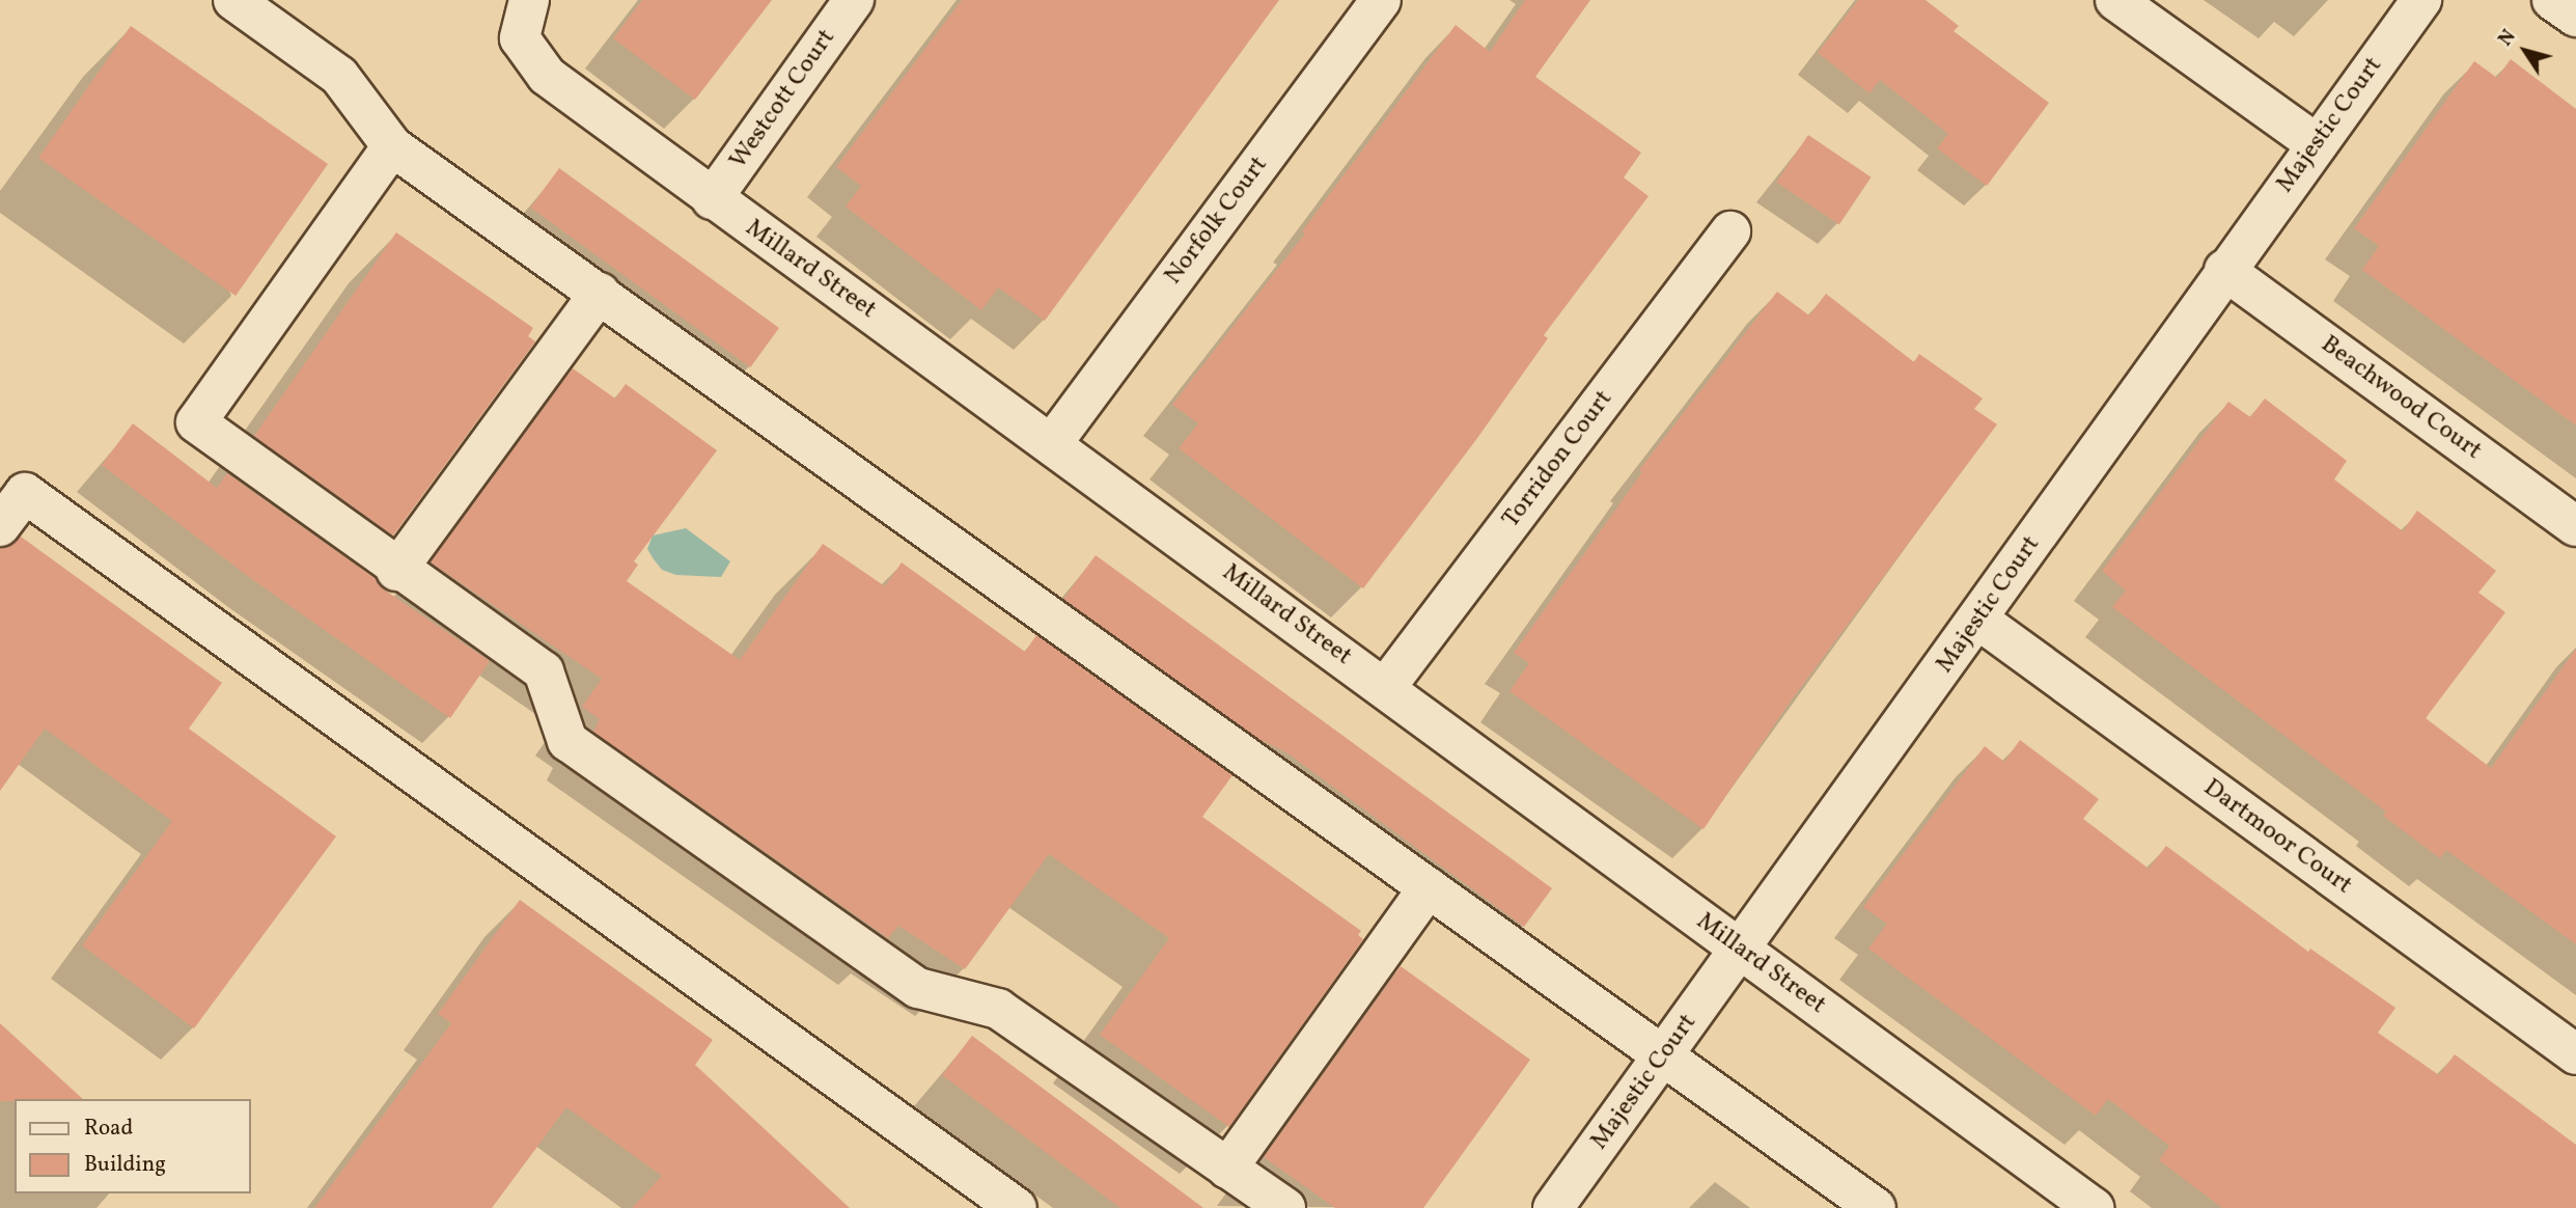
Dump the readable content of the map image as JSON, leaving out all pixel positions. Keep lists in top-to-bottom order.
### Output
{
  "streets": {
    "street": [
      "Westcott Court",
      "Majestic Court",
      "Norfolk Court",
      "Millard Street",
      "Beachwood Court",
      "Torridon Court",
      "Dartmoor Court"
    ]
  },
  "crossings": [
    ["Westcott Court", "Millard Street"],
    ["Majestic Court", "Millard Street"],
    ["Majestic Court", "Beachwood Court"],
    ["Majestic Court", "Dartmoor Court"],
    ["Norfolk Court", "Millard Street"],
    ["Millard Street", "Torridon Court"]
  ],
  "legend": ["Road", "Building"],
  "north": "top left"
}
